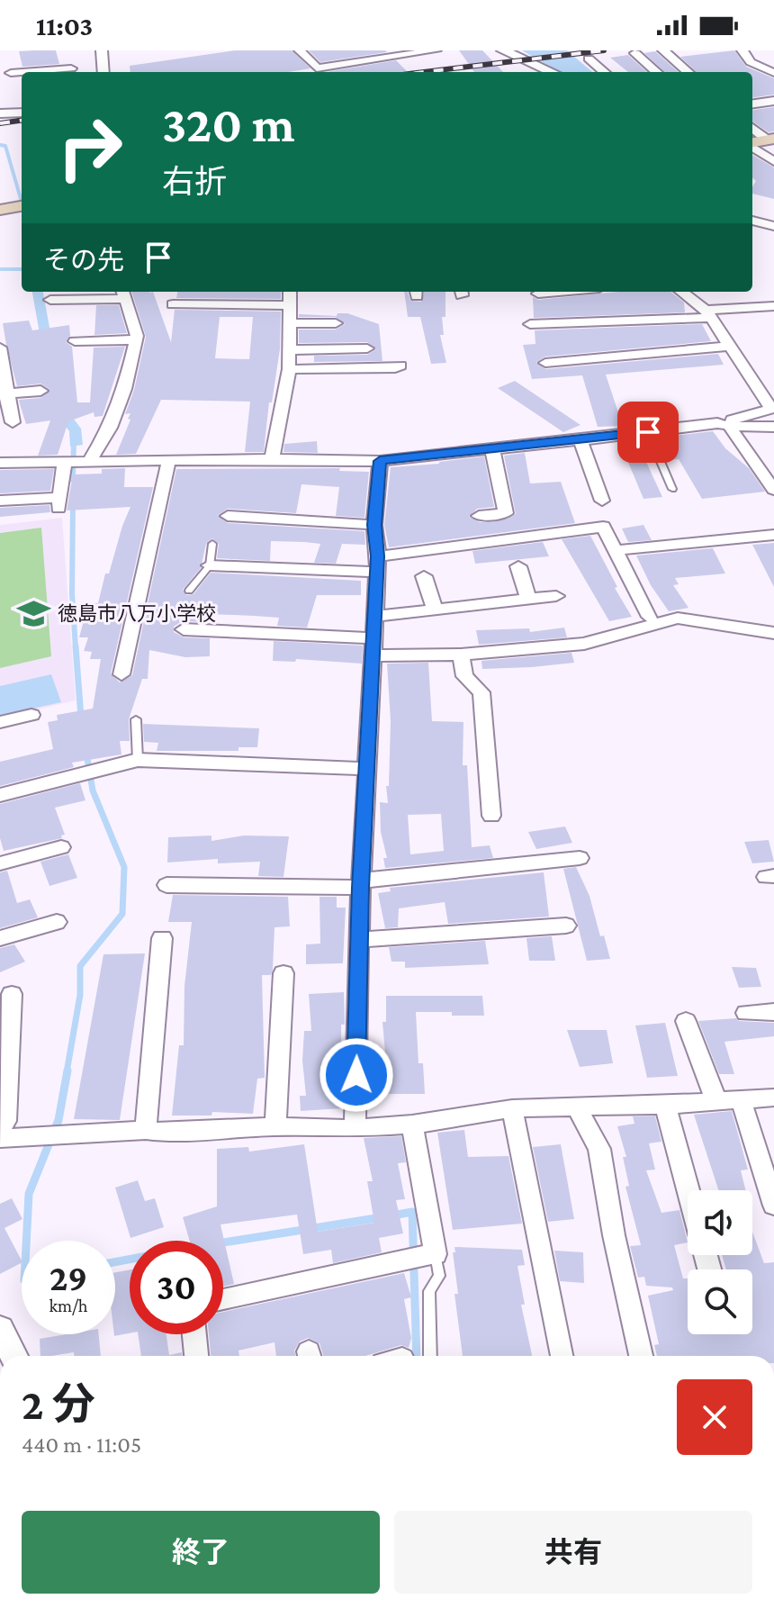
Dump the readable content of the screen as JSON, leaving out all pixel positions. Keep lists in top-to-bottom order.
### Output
{
  "places": {
    "school or university": ["徳島市八万小学校"]
  },
  "page": {
    "status": "11:03",
    "turn": ["320 m", "右折"],
    "then": "その先",
    "speed": "29 km/h",
    "limit": "30",
    "heading": ["2 分", "440 m · 11:05"],
    "buttons": ["終了", "共有"]
  }
}
